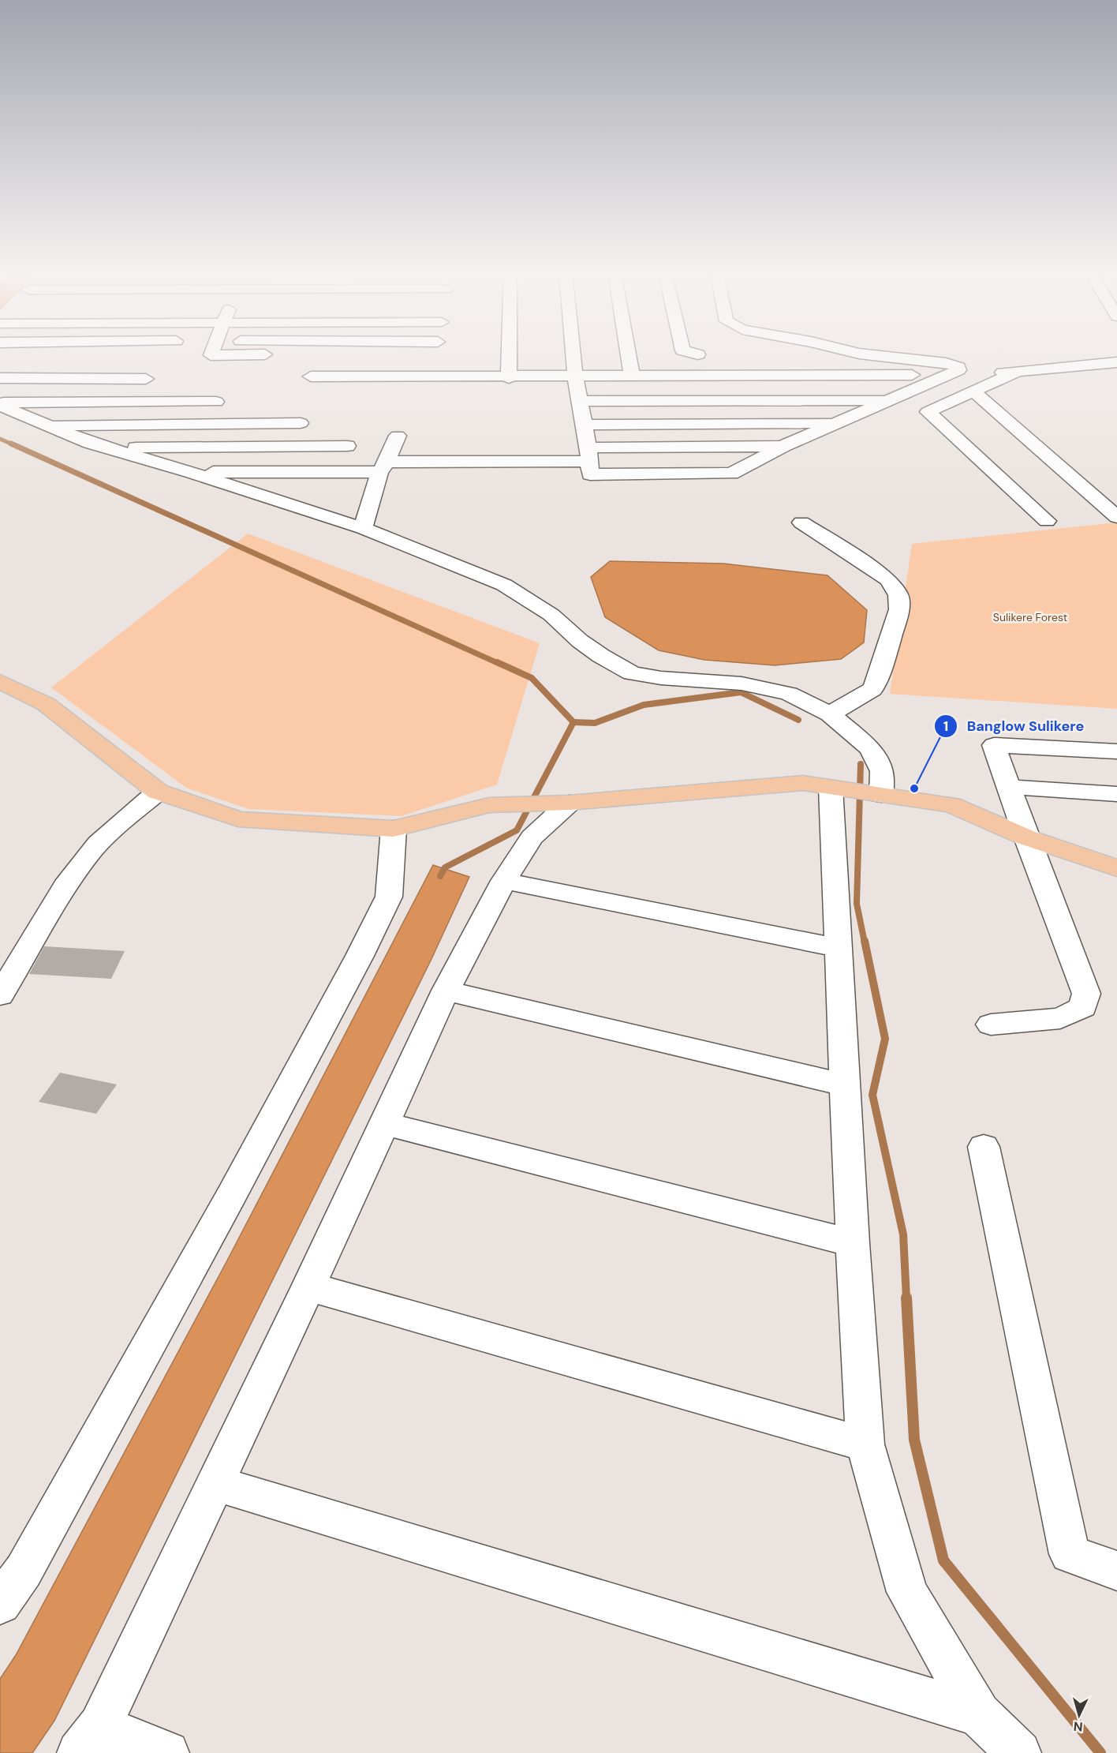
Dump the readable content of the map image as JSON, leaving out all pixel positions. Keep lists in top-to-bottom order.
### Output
{
  "parks": ["Sulikere Forest"],
  "places": ["Banglow Sulikere"],
  "north": "bottom"
}
